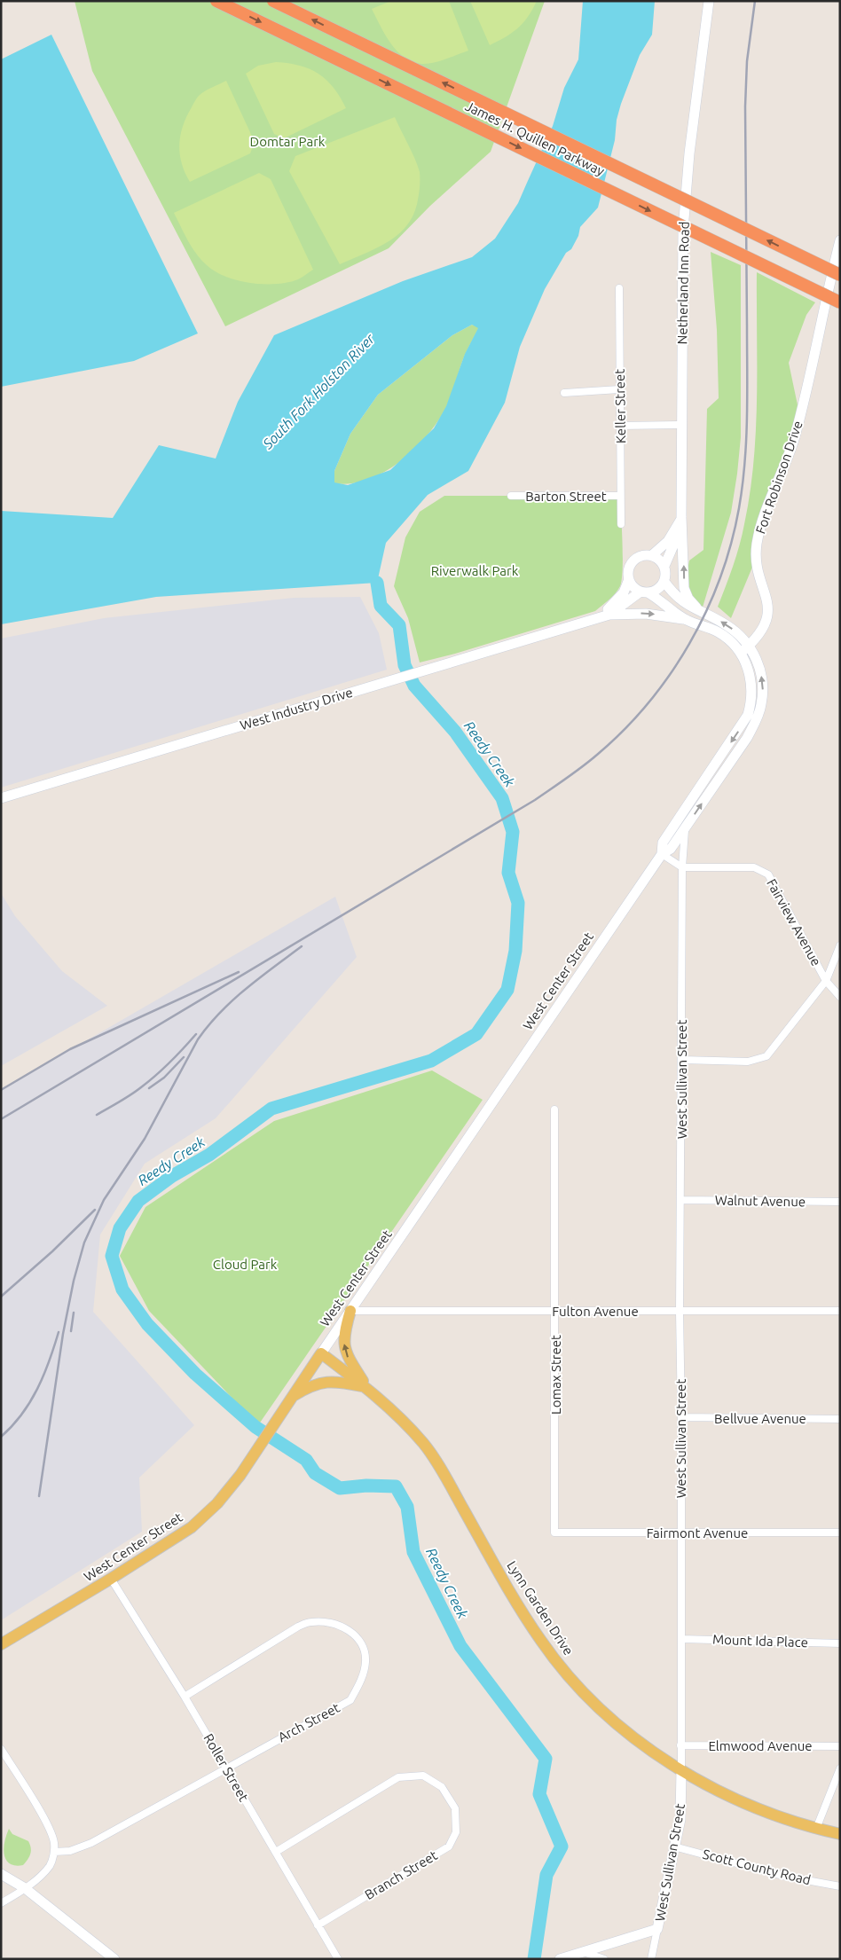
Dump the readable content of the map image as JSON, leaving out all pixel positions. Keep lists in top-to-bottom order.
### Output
{
  "streets": {
    "highway": ["James H. Quillen Parkway"],
    "main road": [
      "Netherland Inn Road",
      "Fort Robinson Drive",
      "West Industry Drive",
      "West Center Street",
      "West Sullivan Street",
      "Lynn Garden Drive"
    ],
    "street": [
      "Keller Street",
      "Barton Street",
      "Fairview Avenue",
      "Walnut Avenue",
      "Fulton Avenue",
      "Lomax Street",
      "Bellvue Avenue",
      "Fairmont Avenue",
      "Mount Ida Place",
      "Arch Street",
      "Elmwood Avenue",
      "Roller Street",
      "Scott County Road",
      "Branch Street"
    ]
  },
  "crossings": [
    ["Netherland Inn Road", "West Industry Drive"],
    ["Netherland Inn Road", "West Center Street"],
    ["Keller Street", "Barton Street"],
    ["Fort Robinson Drive", "West Center Street"],
    ["West Industry Drive", "West Center Street"],
    ["Fairview Avenue", "West Sullivan Street"],
    ["West Center Street", "West Sullivan Street"],
    ["West Center Street", "Fulton Avenue"],
    ["West Center Street", "Lynn Garden Drive"],
    ["West Center Street", "Roller Street"],
    ["West Sullivan Street", "Walnut Avenue"],
    ["West Sullivan Street", "Fulton Avenue"],
    ["West Sullivan Street", "Bellvue Avenue"],
    ["West Sullivan Street", "Fairmont Avenue"],
    ["West Sullivan Street", "Lynn Garden Drive"],
    ["West Sullivan Street", "Mount Ida Place"],
    ["West Sullivan Street", "Elmwood Avenue"],
    ["West Sullivan Street", "Scott County Road"],
    ["Fulton Avenue", "Lomax Street"],
    ["Lomax Street", "Fairmont Avenue"],
    ["Arch Street", "Roller Street"],
    ["Roller Street", "Branch Street"]
  ],
  "water": ["South Fork Holston River", "Reedy Creek"],
  "parks": ["Domtar Park", "Riverwalk Park", "Cloud Park"]
}
